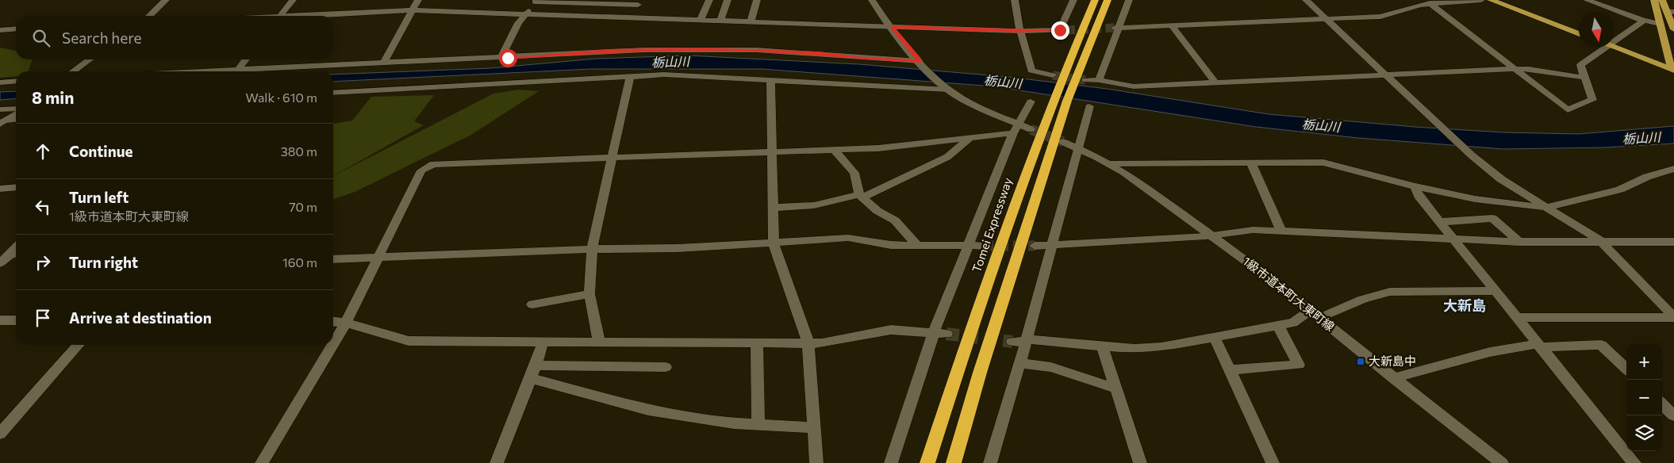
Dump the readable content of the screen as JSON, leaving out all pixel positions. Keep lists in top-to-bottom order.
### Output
{
  "streets": {
    "highway": ["Tomei Expressway"],
    "street": ["1級市道本町大東町線"]
  },
  "districts": ["大新島"],
  "water": ["栃山川"],
  "places": {
    "transit": ["大新島中"]
  },
  "north": "bottom",
  "page": {
    "search": "Search here",
    "heading": ["8 min", "Walk · 610 m"],
    "list": [
      ["Continue", "380 m"],
      ["Turn left", "1級市道本町大東町線", "70 m"],
      ["Turn right", "160 m"],
      "Arrive at destination"
    ],
    "map_buttons": ["+", "−"]
  }
}
